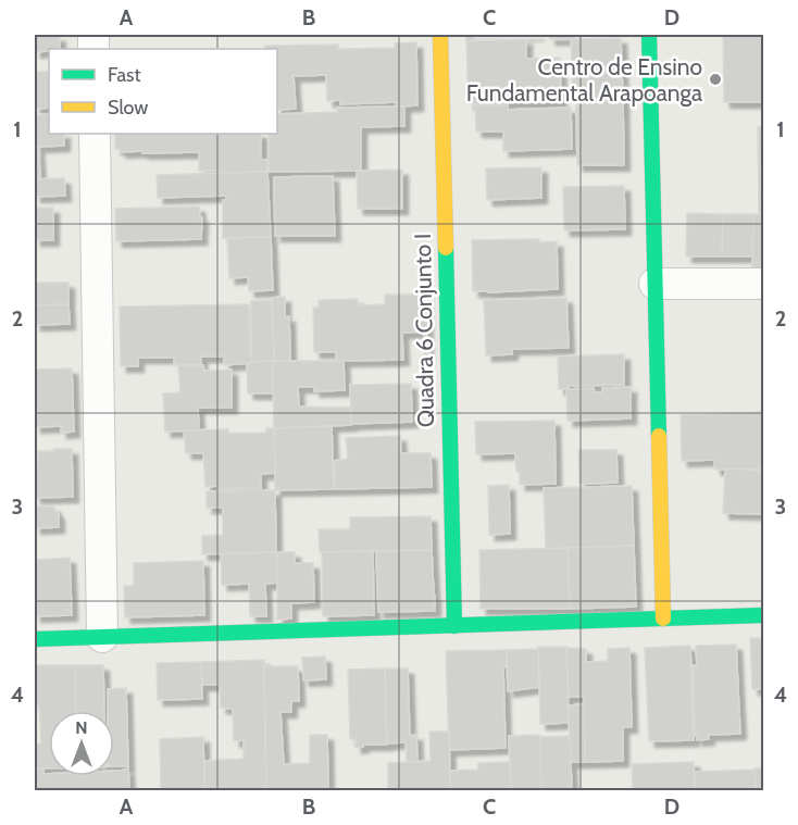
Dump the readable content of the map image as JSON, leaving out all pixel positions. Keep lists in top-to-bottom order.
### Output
{
  "streets": {
    "street": ["Quadra 6 Conjunto I"]
  },
  "places": ["Centro de Ensino Fundamental Arapoanga"],
  "legend": ["Fast", "Slow"],
  "north": "top",
  "grid": {
    "columns": [
      "A",
      "B",
      "C",
      "D"
    ],
    "rows": [
      "1",
      "2",
      "3",
      "4"
    ]
  }
}
